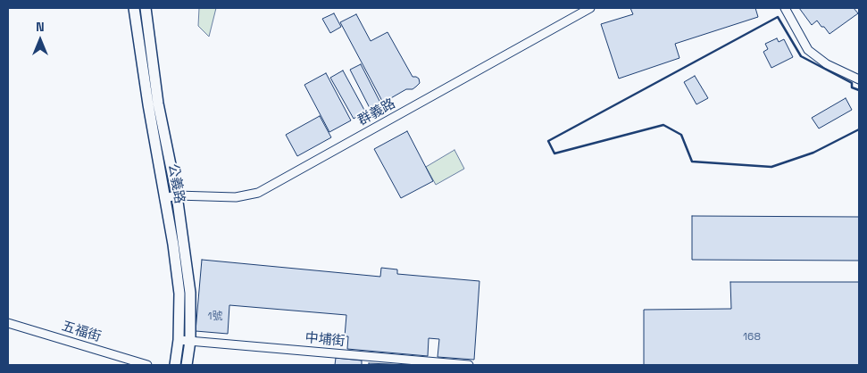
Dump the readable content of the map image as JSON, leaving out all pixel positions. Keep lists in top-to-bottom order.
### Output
{
  "streets": {
    "main road": ["公義路"],
    "street": ["群義路", "五福街", "中埔街"]
  },
  "crossings": [
    ["群義路", "公義路"],
    ["公義路", "中埔街"]
  ],
  "house_numbers": ["1號", "168"],
  "north": "top"
}
